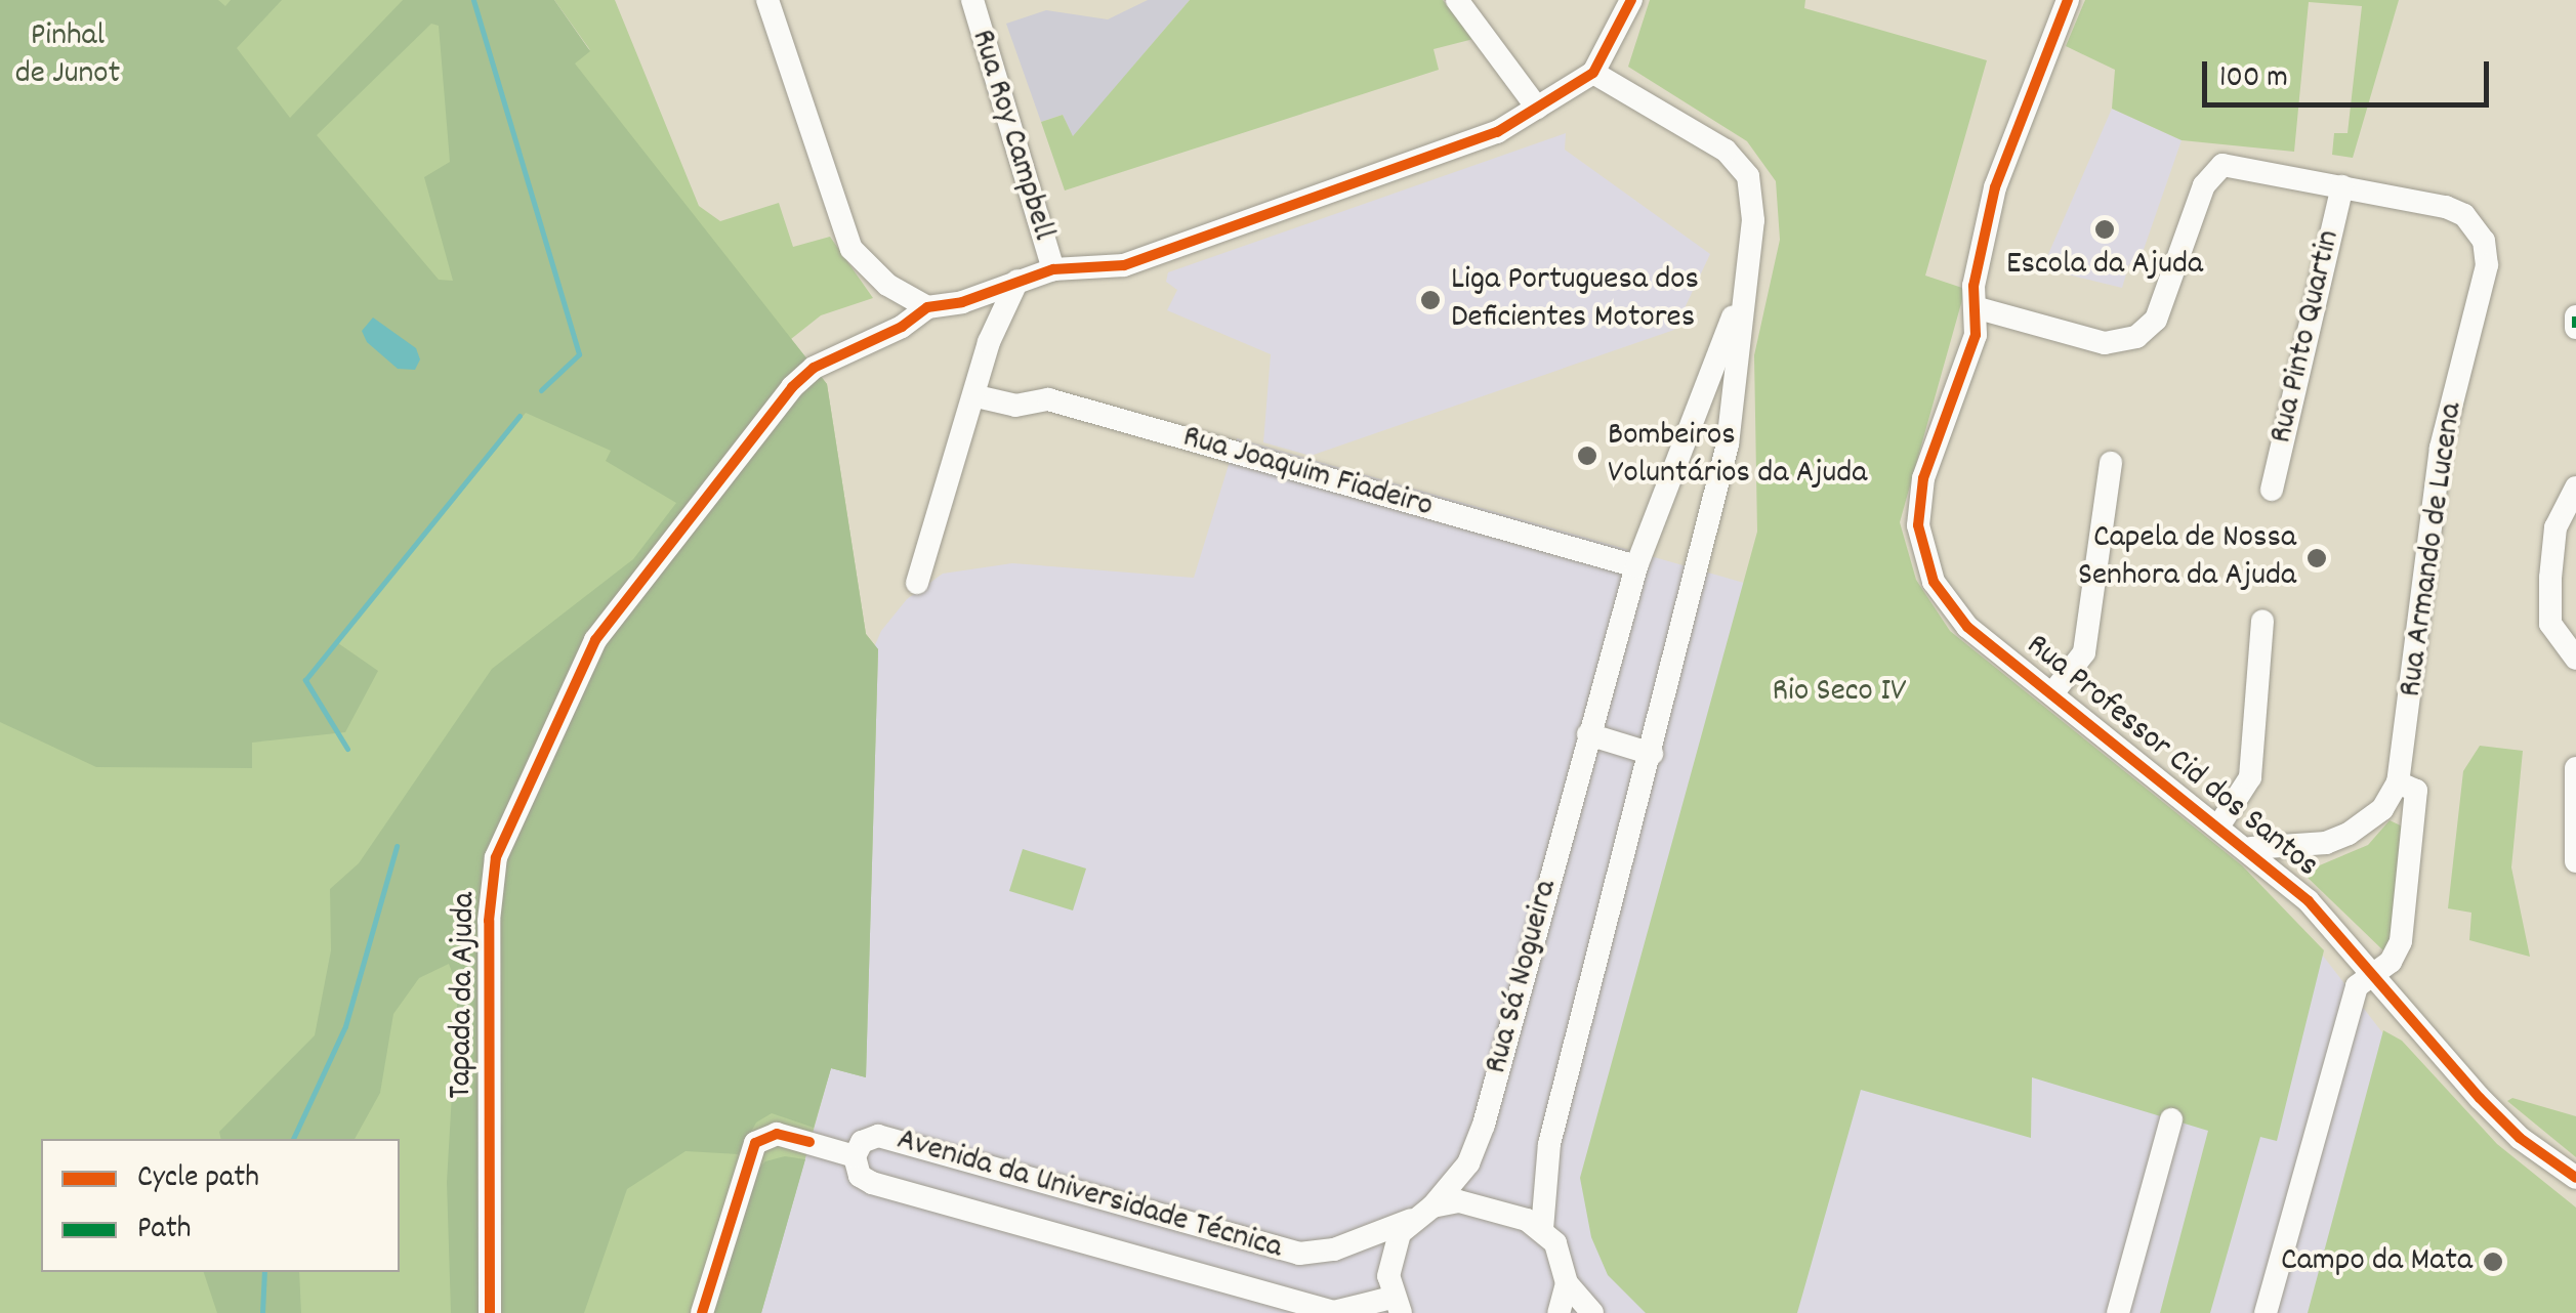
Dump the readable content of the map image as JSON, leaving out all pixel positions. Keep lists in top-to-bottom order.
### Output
{
  "streets": {
    "street": [
      "Rua Roy Campbell",
      "Rua Pinto Quartin",
      "Rua Joaquim Fiadeiro",
      "Rua Armando de Lucena",
      "Rua Professor Cid dos Santos",
      "Rua Sá Nogueira",
      "Tapada da Ajuda",
      "Avenida da Universidade Técnica"
    ]
  },
  "crossings": [
    ["Rua Pinto Quartin", "Rua Armando de Lucena"],
    ["Rua Joaquim Fiadeiro", "Rua Sá Nogueira"],
    ["Rua Armando de Lucena", "Rua Professor Cid dos Santos"],
    ["Rua Sá Nogueira", "Avenida da Universidade Técnica"]
  ],
  "parks": ["Pinhal de Junot", "Rio Seco IV"],
  "places": [
    "Escola da Ajuda",
    "Liga Portuguesa dos Deficientes Motores",
    "Bombeiros Voluntários da Ajuda",
    "Capela de Nossa Senhora da Ajuda",
    "Campo da Mata"
  ],
  "legend": ["Cycle path", "Path"],
  "scale_bar": "100 m"
}
